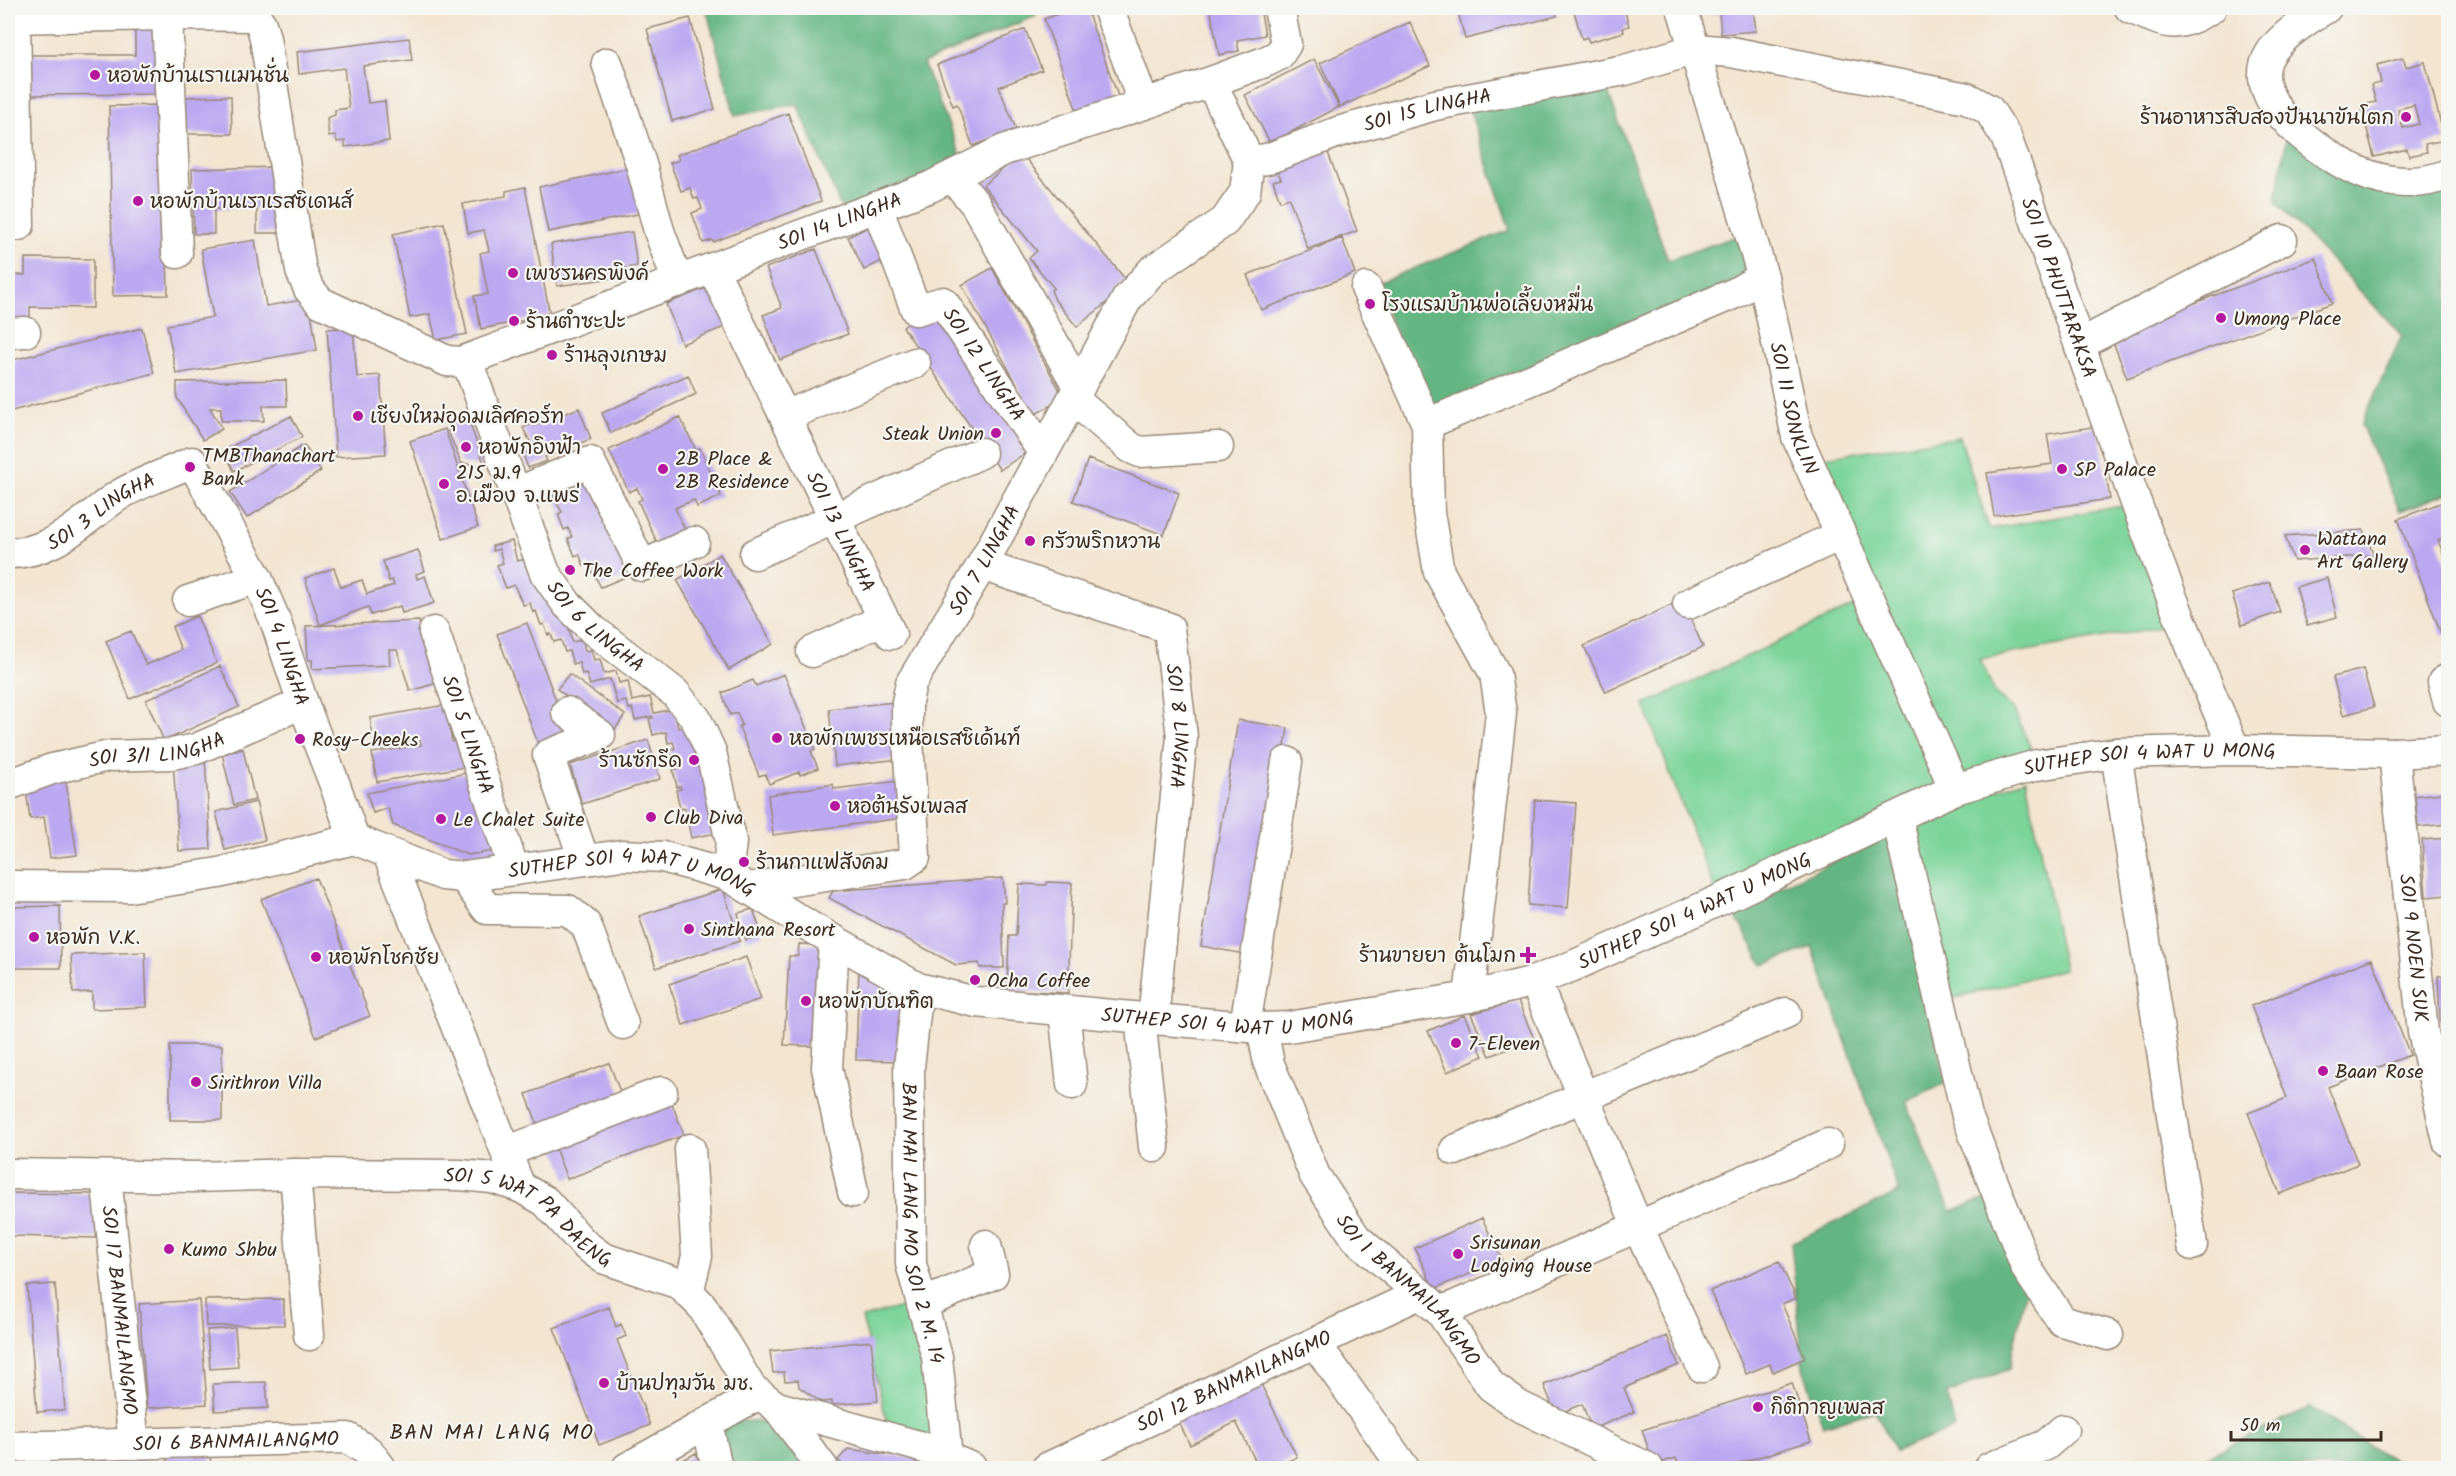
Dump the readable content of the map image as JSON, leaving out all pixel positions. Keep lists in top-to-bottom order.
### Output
{
  "streets": {
    "street": [
      "SOI 15 LINGHA",
      "SOI 14 LINGHA",
      "SOI 10 PHUTTARAKSA",
      "SOI 12 LINGHA",
      "SOI 11 SONKLIN",
      "SOI 3 LINGHA",
      "SOI 13 LINGHA",
      "SOI 7 LINGHA",
      "SOI 6 LINGHA",
      "SOI 4 LINGHA",
      "SOI 8 LINGHA",
      "SOI 5 LINGHA",
      "SOI 3/1 LINGHA",
      "SUTHEP SOI 4 WAT U MONG",
      "SOI 9 NOEN SUK",
      "SOI 5 WAT PA DAENG",
      "BAN MAI LANG MO SOI 2 M. 14",
      "SOI 1 BANMAILANGMO",
      "SOI 17 BANMAILANGMO",
      "SOI 12 BANMAILANGMO",
      "SOI 6 BANMAILANGMO"
    ]
  },
  "crossings": [
    ["SOI 15 LINGHA", "SOI 10 PHUTTARAKSA"],
    ["SOI 15 LINGHA", "SOI 11 SONKLIN"],
    ["SOI 15 LINGHA", "SOI 7 LINGHA"],
    ["SOI 14 LINGHA", "SOI 12 LINGHA"],
    ["SOI 14 LINGHA", "SOI 13 LINGHA"],
    ["SOI 14 LINGHA", "SOI 6 LINGHA"],
    ["SOI 10 PHUTTARAKSA", "SOI 11 SONKLIN"],
    ["SOI 10 PHUTTARAKSA", "SUTHEP SOI 4 WAT U MONG"],
    ["SOI 12 LINGHA", "SOI 7 LINGHA"],
    ["SOI 11 SONKLIN", "SUTHEP SOI 4 WAT U MONG"],
    ["SOI 3 LINGHA", "SOI 4 LINGHA"],
    ["SOI 7 LINGHA", "SOI 6 LINGHA"],
    ["SOI 7 LINGHA", "SOI 8 LINGHA"],
    ["SOI 7 LINGHA", "SUTHEP SOI 4 WAT U MONG"],
    ["SOI 6 LINGHA", "SUTHEP SOI 4 WAT U MONG"],
    ["SOI 4 LINGHA", "SOI 3/1 LINGHA"],
    ["SOI 4 LINGHA", "SUTHEP SOI 4 WAT U MONG"],
    ["SOI 8 LINGHA", "SUTHEP SOI 4 WAT U MONG"],
    ["SOI 5 LINGHA", "SUTHEP SOI 4 WAT U MONG"],
    ["SUTHEP SOI 4 WAT U MONG", "SOI 9 NOEN SUK"],
    ["SUTHEP SOI 4 WAT U MONG", "BAN MAI LANG MO SOI 2 M. 14"],
    ["SUTHEP SOI 4 WAT U MONG", "SOI 1 BANMAILANGMO"],
    ["SOI 5 WAT PA DAENG", "SOI 17 BANMAILANGMO"],
    ["SOI 1 BANMAILANGMO", "SOI 12 BANMAILANGMO"],
    ["SOI 17 BANMAILANGMO", "SOI 6 BANMAILANGMO"]
  ],
  "districts": ["BAN MAI LANG MO"],
  "places": {
    "other": [
      "หอพักบ้านเราแมนชั่น",
      "ร้านอาหารสิบสองปันนาขันโตก",
      "หอพักบ้านเราเรสซิเดนส์",
      "เพชรนครพิงค์",
      "โรงแรมบ้านพ่อเลี้ยงหมื่น",
      "Umong Place",
      "ร้านตำซะปะ",
      "ร้านลุงเกษม",
      "เชียงใหม่อุดมเลิศคอร์ท",
      "Steak Union",
      "หอพักอิงฟ้า",
      "TMBThanachart Bank",
      "2B Place & 2B Residence",
      "SP Palace",
      "215 ม.9 อ.เมือง จ.แพร่",
      "ครัวพริกหวาน",
      "Wattana Art Gallery",
      "The Coffee Work",
      "หอพักเพชรเหนือเรสซิเด้นท์",
      "Rosy-Cheeks",
      "ร้านซักรีด",
      "หอต้นรังเพลส",
      "Club Diva",
      "Le Chalet Suite",
      "ร้านกาแฟสังคม",
      "Sinthana Resort",
      "หอพัก V.K.",
      "หอพักโชคชัย",
      "Ocha Coffee",
      "หอพักบัณฑิต",
      "7-Eleven",
      "Baan Rose",
      "Sirithron Villa",
      "Kumo Shbu",
      "Srisunan Lodging House",
      "บ้านปทุมวัน มช.",
      "กิติกาญเพลส"
    ],
    "health": ["ร้านขายยา ต้นโมก"]
  },
  "scale_bar": "50 m"
}
